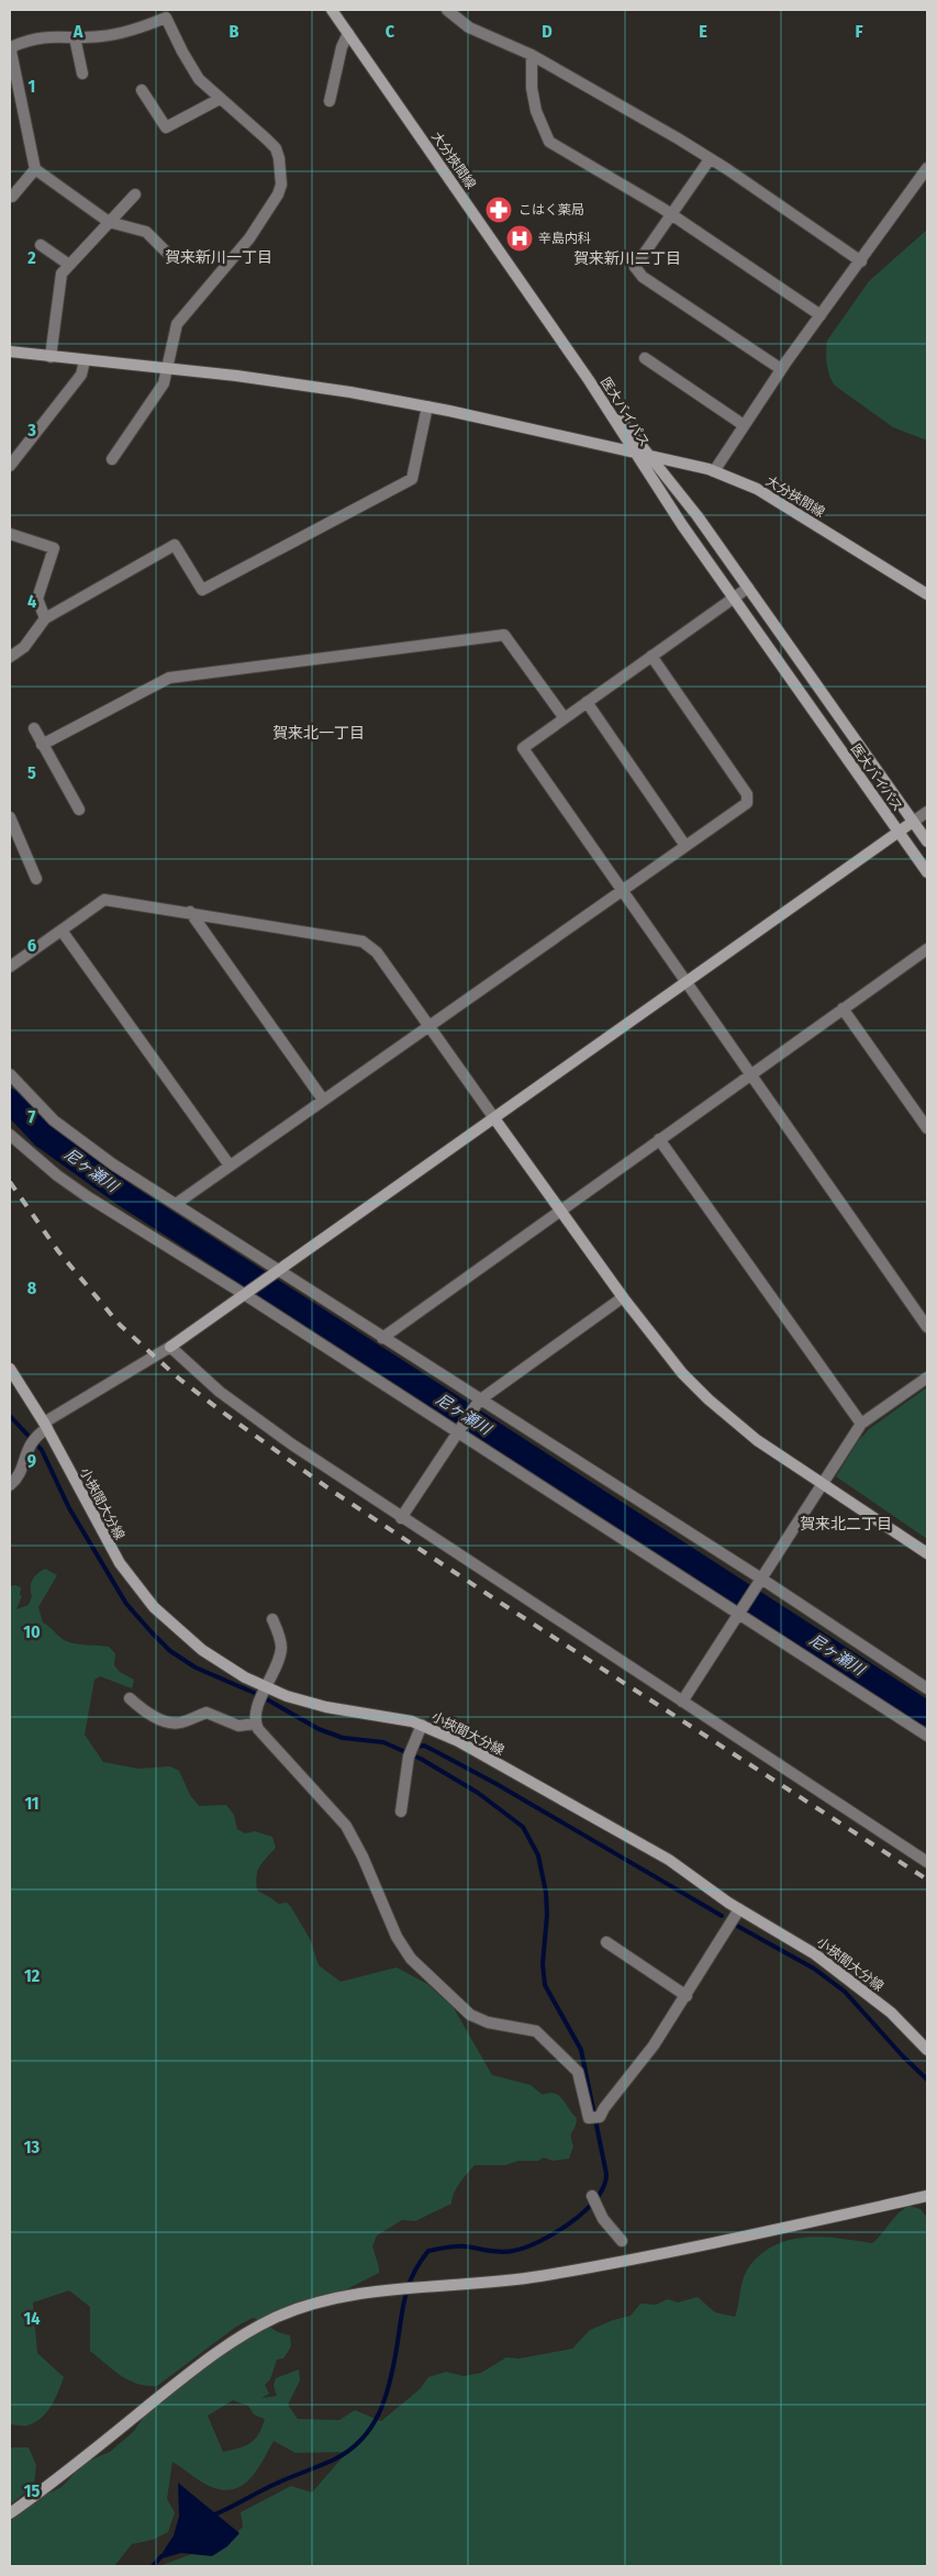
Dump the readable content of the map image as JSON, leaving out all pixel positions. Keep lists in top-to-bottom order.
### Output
{
  "streets": {
    "street": ["大分挾間線", "医大バイパス", "小挾間大分線"]
  },
  "crossings": [
    ["大分挾間線", "医大バイパス"]
  ],
  "districts": [
    "賀来新川一丁目",
    "賀来新川二丁目",
    "賀来北一丁目",
    "賀来北二丁目"
  ],
  "water": ["尼ヶ瀬川"],
  "places": {
    "pharmacy": ["こはく薬局"],
    "hospital": ["辛島内科"]
  },
  "grid": {
    "columns": [
      "A",
      "B",
      "C",
      "D",
      "E",
      "F"
    ],
    "rows": [
      "1",
      "2",
      "3",
      "4",
      "5",
      "6",
      "7",
      "8",
      "9",
      "10",
      "11",
      "12",
      "13",
      "14",
      "15"
    ]
  }
}
